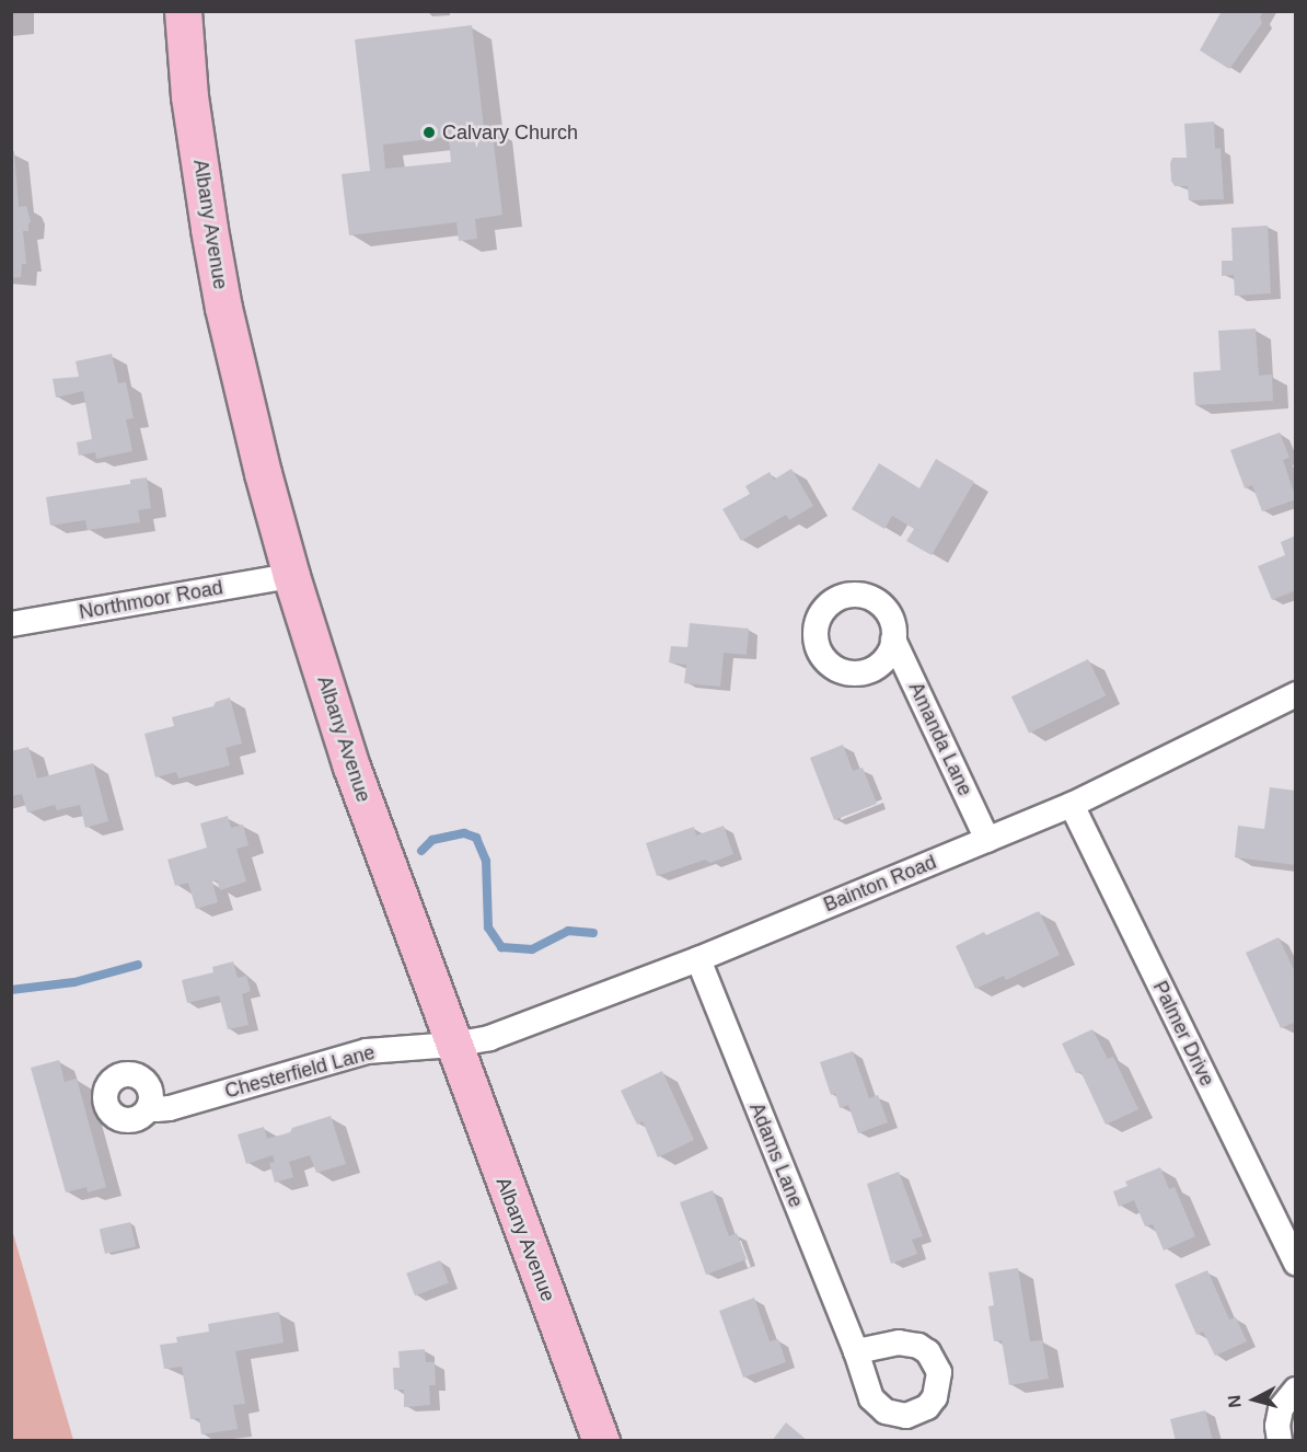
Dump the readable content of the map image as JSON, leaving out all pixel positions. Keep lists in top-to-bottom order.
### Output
{
  "streets": {
    "highway": ["Albany Avenue"],
    "street": [
      "Northmoor Road",
      "Amanda Lane",
      "Bainton Road",
      "Palmer Drive",
      "Chesterfield Lane",
      "Adams Lane"
    ]
  },
  "crossings": [
    ["Albany Avenue", "Northmoor Road"],
    ["Albany Avenue", "Bainton Road"],
    ["Albany Avenue", "Chesterfield Lane"],
    ["Amanda Lane", "Bainton Road"],
    ["Bainton Road", "Palmer Drive"],
    ["Bainton Road", "Chesterfield Lane"],
    ["Bainton Road", "Adams Lane"]
  ],
  "places": ["Calvary Church"],
  "north": "left"
}
